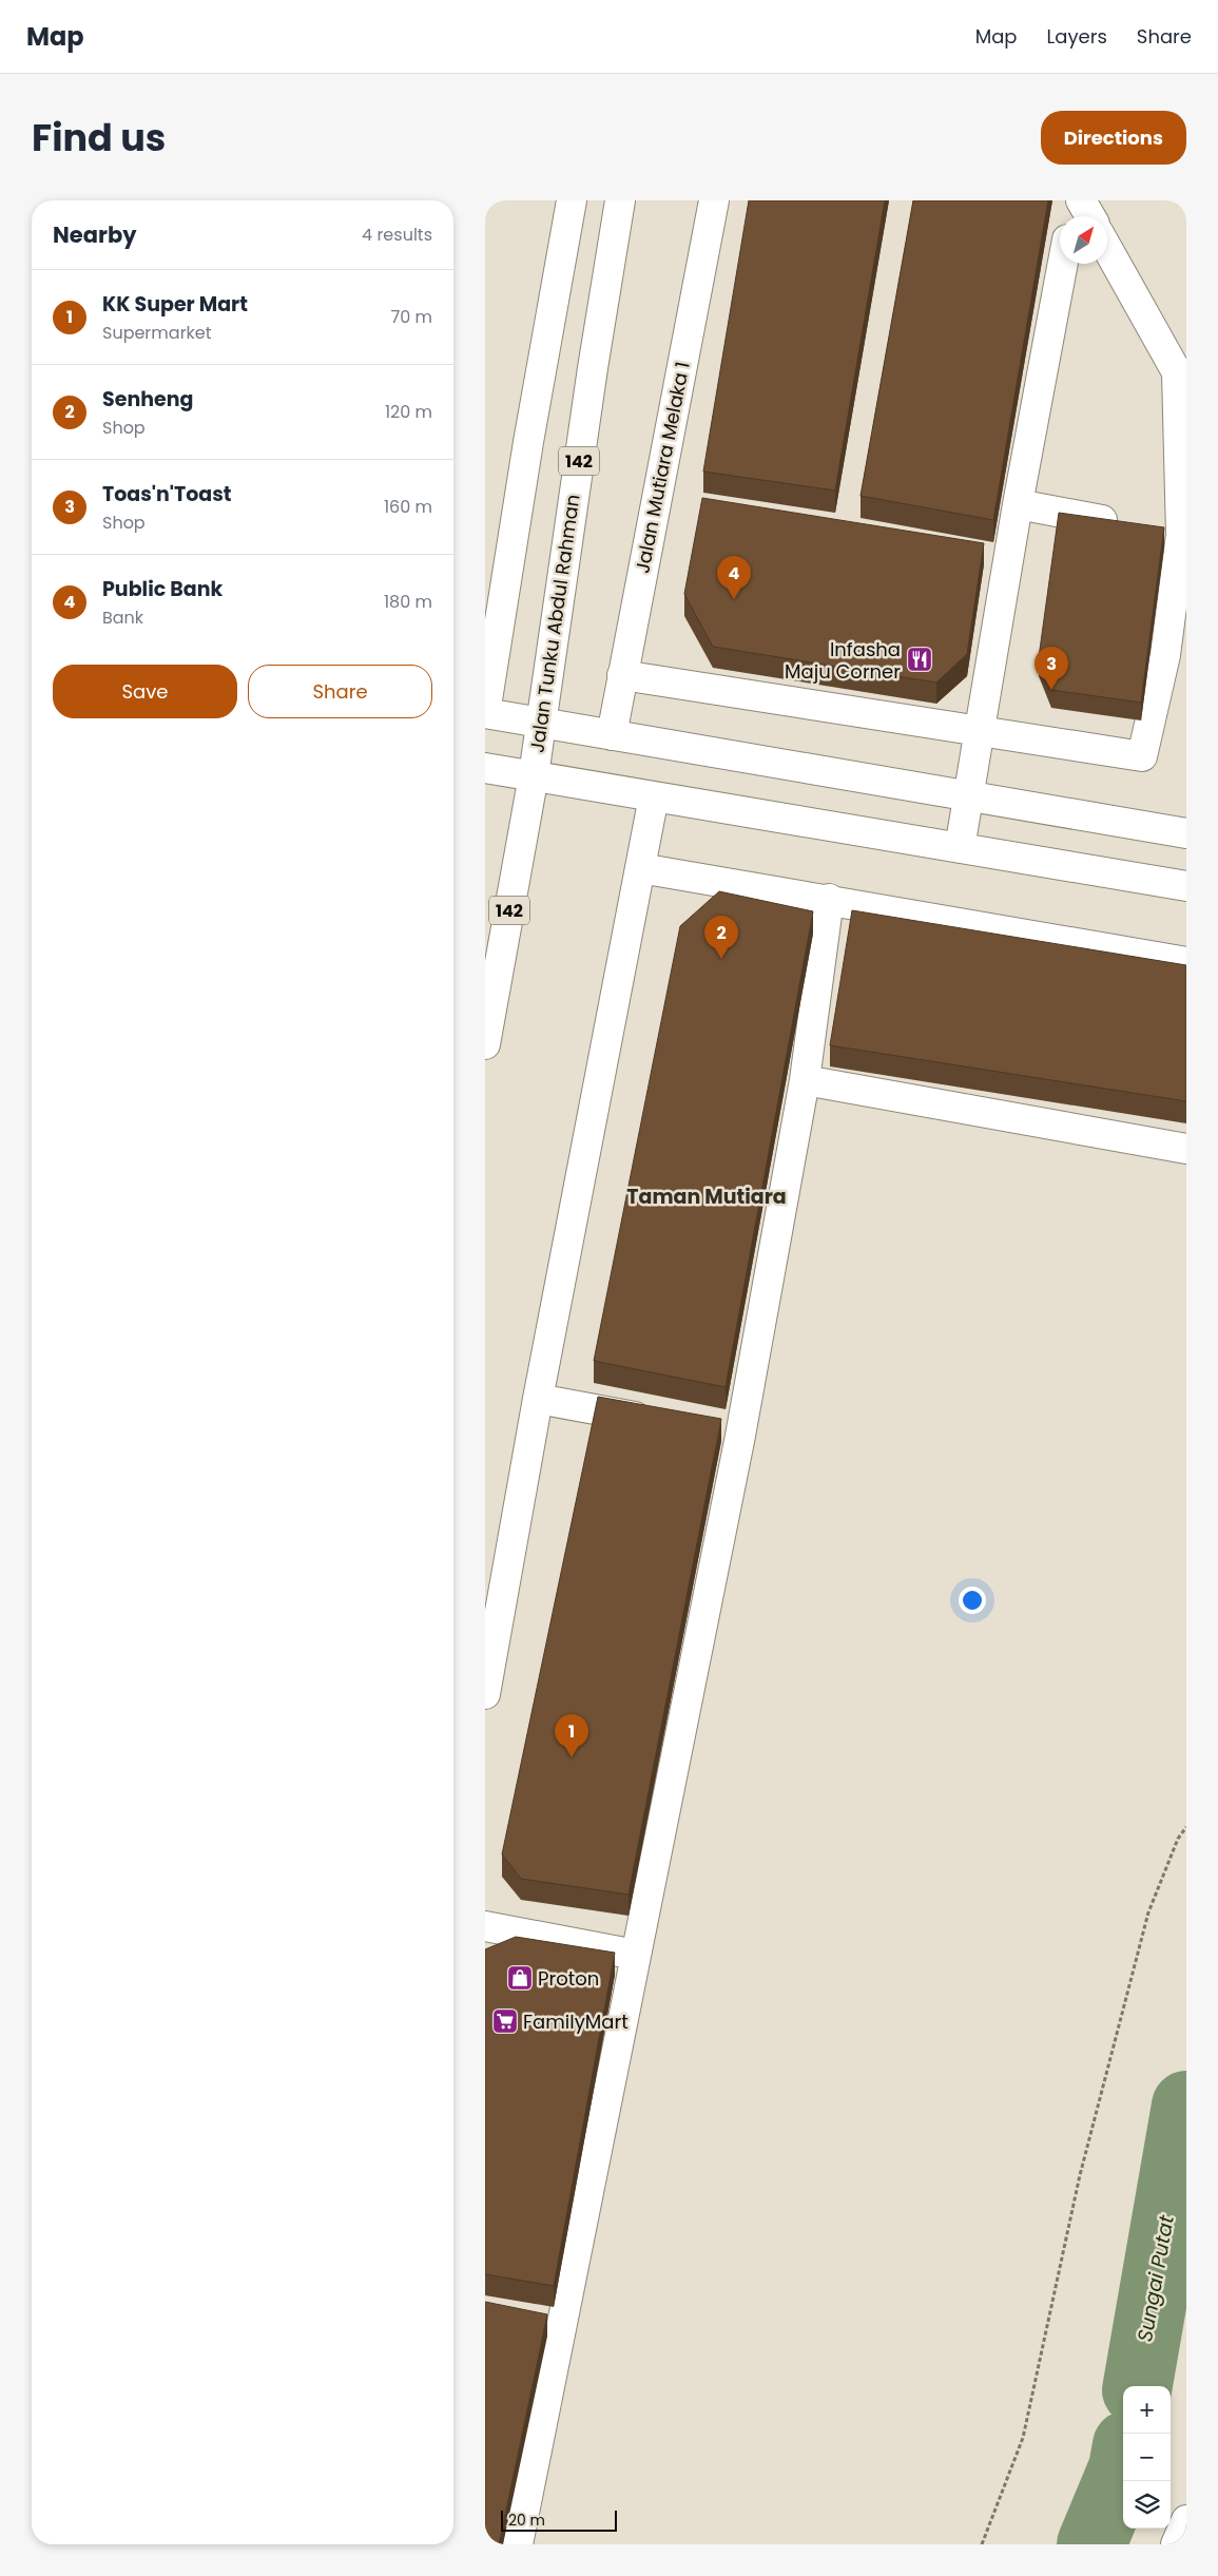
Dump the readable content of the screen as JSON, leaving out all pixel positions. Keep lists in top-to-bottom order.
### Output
{
  "streets": {
    "street": ["142", "Jalan Mutiara Melaka 1", "Jalan Tunku Abdul Rahman"]
  },
  "districts": ["Taman Mutiara"],
  "water": ["Sungai Putat"],
  "places": {
    "restaurant": ["Infasha Maju Corner"],
    "shop": ["Proton"],
    "supermarket": ["FamilyMart"]
  },
  "scale_bar": "20 m",
  "north": "top right",
  "page": {
    "header": "Map",
    "nav": ["Map", "Layers", "Share"],
    "title": "Find us",
    "buttons": [
      "Directions",
      ["Save", "Share"]
    ],
    "heading": ["Nearby", "4 results"],
    "list": [
      {
        "mark": "1",
        "name": "KK Super Mart",
        "note": "Supermarket",
        "value": "70 m"
      },
      {
        "mark": "2",
        "name": "Senheng",
        "note": "Shop",
        "value": "120 m"
      },
      {
        "mark": "3",
        "name": "Toas'n'Toast",
        "note": "Shop",
        "value": "160 m"
      },
      {
        "mark": "4",
        "name": "Public Bank",
        "note": "Bank",
        "value": "180 m"
      }
    ],
    "pins": [
      "4",
      "3",
      "2",
      "1"
    ],
    "map_buttons": ["+", "−"],
    "scale": "20 m"
  }
}
